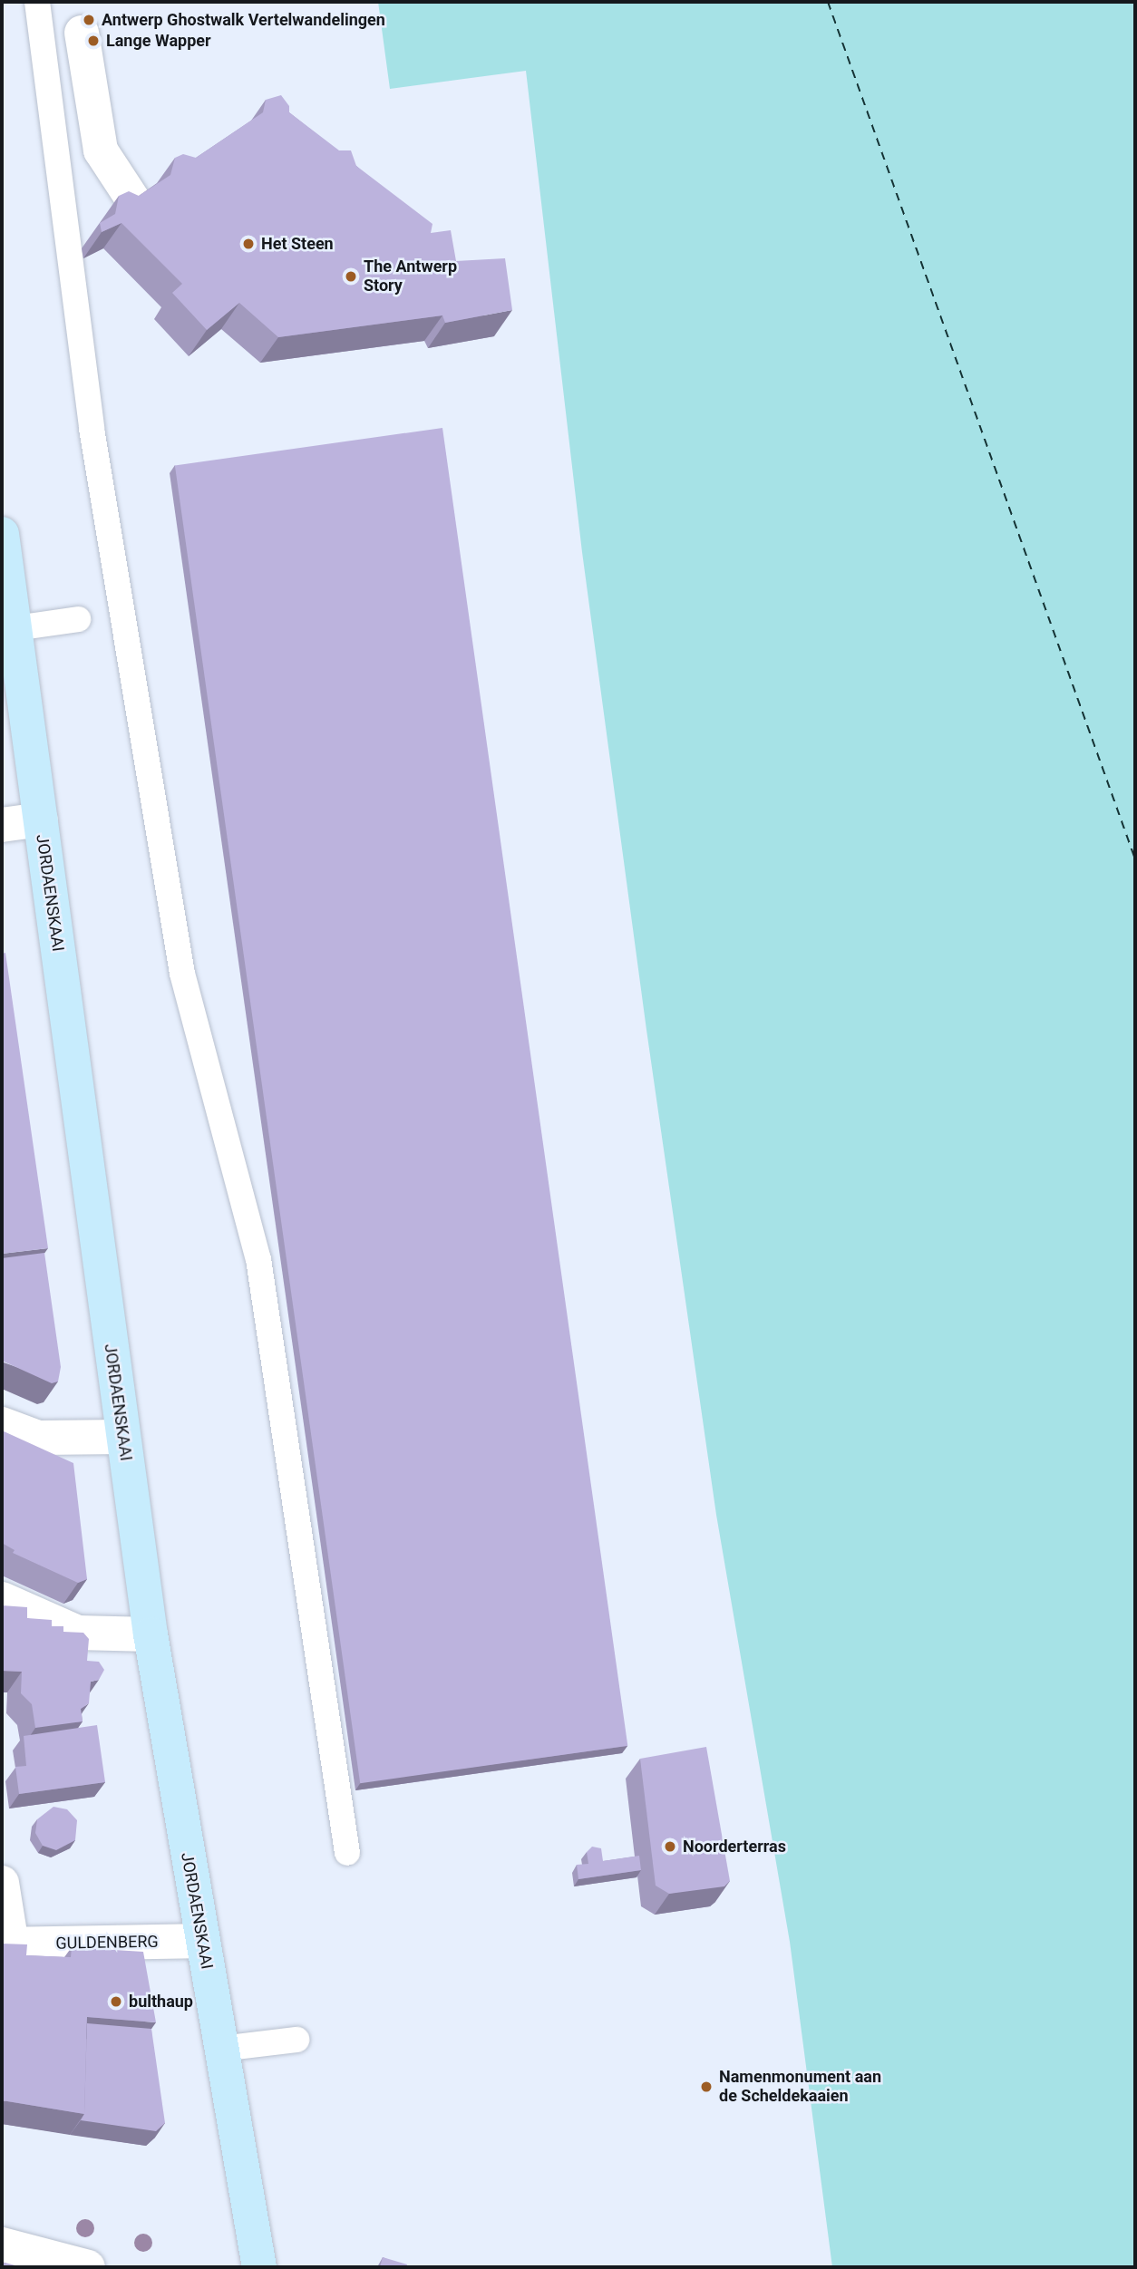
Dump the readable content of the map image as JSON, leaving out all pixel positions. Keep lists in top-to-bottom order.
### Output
{
  "streets": {
    "street": ["JORDAENSKAAI", "GULDENBERG"]
  },
  "crossings": [
    ["JORDAENSKAAI", "GULDENBERG"]
  ],
  "places": [
    "Antwerp Ghostwalk Vertelwandelingen",
    "Lange Wapper",
    "Het Steen",
    "The Antwerp Story",
    "Noorderterras",
    "bulthaup",
    "Namenmonument aan de Scheldekaaien"
  ]
}
